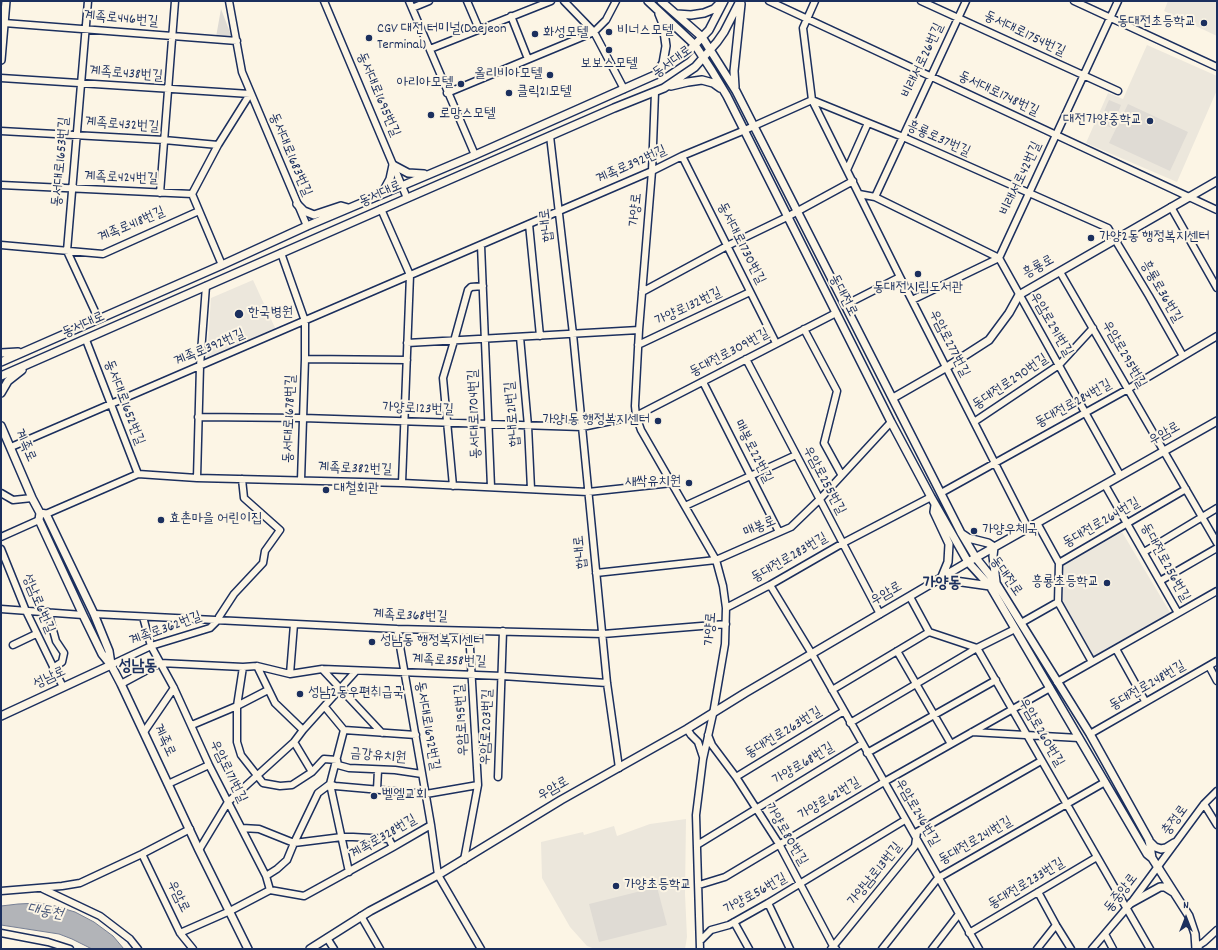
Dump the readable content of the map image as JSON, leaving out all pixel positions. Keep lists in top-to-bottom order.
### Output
{
  "streets": {
    "main road": [
      "동서대로",
      "흥룡로",
      "동대전로",
      "우암로",
      "계족로",
      "성남로"
    ],
    "street": [
      "계족로446번길",
      "동서대로1754번길",
      "비래서로26번길",
      "계족로438번길",
      "동서대로1695번길",
      "동서대로1748번길",
      "계족로432번길",
      "흥룡로37번길",
      "동서대로1683번길",
      "동서대로1653번길",
      "계족로392번길",
      "계족로424번길",
      "비래서로42번길",
      "가양로",
      "합내로",
      "계족로418번길",
      "동서대로1730번길",
      "흥룡로36번길",
      "가양로132번길",
      "우암로291번길",
      "우암로277번길",
      "동대전로309번길",
      "우암로295번길",
      "동대전로290번길",
      "동서대로1652번길",
      "동대전로284번길",
      "가양로123번길",
      "동서대로1704번길",
      "합내로21번길",
      "동서대로1678번길",
      "매봉로22번길",
      "계족로382번길",
      "우암로255번길",
      "동대전로264번길",
      "매봉로",
      "동대전로283번길",
      "동대전로256번길",
      "성남로6번길",
      "계족로368번길",
      "계족로362번길",
      "계족로358번길",
      "동대전로248번길",
      "우암로195번길",
      "동서대로1692번길",
      "우암로203번길",
      "우암로260번길",
      "동대전로263번길",
      "금강유치원",
      "가양로68번길",
      "우암로171번길",
      "가양로62번길",
      "우암로246번길",
      "충정로",
      "가양로80번길",
      "계족로328번길",
      "동대전로241번길",
      "가양남로13번길",
      "동대전로233번길",
      "동중앙로",
      "가양로56번길"
    ]
  },
  "crossings": [
    ["계족로446번길", "동서대로1683번길"],
    ["계족로446번길", "동서대로1653번길"],
    ["동서대로1754번길", "비래서로26번길"],
    ["동서대로1754번길", "비래서로42번길"],
    ["비래서로26번길", "동서대로1748번길"],
    ["비래서로26번길", "흥룡로37번길"],
    ["동서대로", "동서대로1695번길"],
    ["동서대로", "동서대로1683번길"],
    ["동서대로", "동서대로1653번길"],
    ["동서대로", "가양로"],
    ["동서대로", "합내로"],
    ["동서대로", "동대전로"],
    ["동서대로", "동서대로1652번길"],
    ["동서대로", "동서대로1678번길"],
    ["계족로438번길", "동서대로1683번길"],
    ["계족로438번길", "동서대로1653번길"],
    ["동서대로1748번길", "비래서로42번길"],
    ["동서대로1748번길", "흥룡로"],
    ["동서대로1748번길", "우암로277번길"],
    ["계족로432번길", "동서대로1653번길"],
    ["흥룡로37번길", "비래서로42번길"],
    ["흥룡로37번길", "흥룡로"],
    ["흥룡로37번길", "흥룡로36번길"],
    ["흥룡로37번길", "우암로277번길"],
    ["동서대로1653번길", "계족로424번길"],
    ["동서대로1653번길", "계족로418번길"],
    ["계족로392번길", "가양로"],
    ["계족로392번길", "합내로"],
    ["계족로392번길", "동서대로1730번길"],
    ["계족로392번길", "동대전로"],
    ["계족로392번길", "동서대로1652번길"],
    ["계족로392번길", "동서대로1704번길"],
    ["계족로392번길", "동서대로1678번길"],
    ["계족로392번길", "계족로"],
    ["비래서로42번길", "우암로291번길"],
    ["가양로", "가양로132번길"],
    ["가양로", "동대전로309번길"],
    ["가양로", "가양로123번길"],
    ["가양로", "우암로"],
    ["가양로", "계족로382번길"],
    ["가양로", "매봉로"],
    ["가양로", "동대전로283번길"],
    ["가양로", "계족로368번길"],
    ["가양로", "가양로68번길"],
    ["가양로", "가양로62번길"],
    ["가양로", "가양로80번길"],
    ["가양로", "가양로56번길"],
    ["합내로", "가양로123번길"],
    ["합내로", "우암로"],
    ["합내로", "계족로382번길"],
    ["합내로", "매봉로"],
    ["합내로", "계족로368번길"],
    ["합내로", "계족로358번길"],
    ["동서대로1730번길", "가양로132번길"],
    ["동서대로1730번길", "동대전로309번길"],
    ["흥룡로", "흥룡로36번길"],
    ["흥룡로", "동대전로"],
    ["흥룡로", "우암로291번길"],
    ["흥룡로", "우암로277번길"],
    ["흥룡로", "우암로295번길"],
    ["흥룡로36번길", "동대전로284번길"],
    ["동대전로", "우암로277번길"],
    ["동대전로", "동대전로309번길"],
    ["동대전로", "동대전로284번길"],
    ["동대전로", "우암로"],
    ["동대전로", "매봉로"],
    ["동대전로", "동대전로283번길"],
    ["동대전로", "동대전로256번길"],
    ["동대전로", "동대전로248번길"],
    ["동대전로", "가양로62번길"],
    ["동대전로", "충정로"],
    ["동대전로", "동대전로241번길"],
    ["동대전로", "동중앙로"],
    ["우암로291번길", "동대전로290번길"],
    ["우암로291번길", "동대전로284번길"],
    ["우암로291번길", "우암로"],
    ["우암로277번길", "동대전로290번길"],
    ["우암로277번길", "동대전로284번길"],
    ["우암로277번길", "우암로"],
    ["동대전로309번길", "가양로123번길"],
    ["동대전로309번길", "매봉로22번길"],
    ["동대전로309번길", "우암로255번길"],
    ["우암로295번길", "동대전로290번길"],
    ["우암로295번길", "동대전로284번길"],
    ["우암로295번길", "우암로"],
    ["우암로295번길", "동대전로264번길"],
    ["동서대로1652번길", "계족로382번길"],
    ["가양로123번길", "동서대로1704번길"],
    ["가양로123번길", "합내로21번길"],
    ["가양로123번길", "동서대로1678번길"],
    ["동서대로1704번길", "계족로382번길"],
    ["합내로21번길", "계족로382번길"],
    ["동서대로1678번길", "계족로382번길"],
    ["우암로", "우암로255번길"],
    ["우암로", "우암로195번길"],
    ["우암로", "동서대로1692번길"],
    ["우암로", "우암로246번길"],
    ["계족로", "계족로382번길"],
    ["계족로", "계족로368번길"],
    ["계족로", "계족로362번길"],
    ["계족로", "성남로"],
    ["매봉로22번길", "매봉로"],
    ["계족로382번길", "계족로362번길"],
    ["우암로255번길", "매봉로"],
    ["우암로255번길", "동대전로283번길"],
    ["동대전로264번길", "동대전로256번길"],
    ["성남로6번길", "성남로"],
    ["계족로368번길", "계족로362번길"],
    ["계족로368번길", "우암로195번길"],
    ["계족로368번길", "동서대로1692번길"],
    ["계족로368번길", "우암로203번길"],
    ["계족로368번길", "우암로171번길"],
    ["계족로362번길", "성남로"],
    ["계족로362번길", "우암로171번길"],
    ["계족로358번길", "우암로195번길"],
    ["계족로358번길", "동서대로1692번길"],
    ["계족로358번길", "우암로203번길"],
    ["계족로358번길", "우암로171번길"],
    ["동서대로1692번길", "금강유치원"],
    ["동서대로1692번길", "계족로328번길"],
    ["우암로260번길", "가양로62번길"],
    ["우암로260번길", "동대전로241번길"],
    ["우암로260번길", "가양남로13번길"],
    ["우암로260번길", "동대전로233번길"],
    ["우암로260번길", "동중앙로"],
    ["동대전로263번길", "우암로246번길"],
    ["동대전로263번길", "가양로80번길"],
    ["가양로68번길", "우암로246번길"],
    ["가양로68번길", "가양로80번길"],
    ["우암로171번길", "계족로328번길"],
    ["가양로62번길", "우암로246번길"],
    ["가양로62번길", "가양로80번길"],
    ["우암로246번길", "동대전로241번길"],
    ["우암로246번길", "가양남로13번길"],
    ["우암로246번길", "동대전로233번길"],
    ["우암로246번길", "가양로56번길"],
    ["충정로", "동중앙로"],
    ["가양로80번길", "가양남로13번길"],
    ["가양로80번길", "가양로56번길"]
  ],
  "districts": ["가양동", "성남동"],
  "water": ["대동천"],
  "places": [
    "동대전초등학교",
    "비너스모텔",
    "화성모텔",
    "CGV 대전 터미널(Daejeon Terminal)",
    "보보스모텔",
    "올리비아모텔",
    "아리아모텔",
    "클릭21모텔",
    "로망스모텔",
    "대전가양중학교",
    "가양2동 행정복지센터",
    "동대전시립도서관",
    "한국병원",
    "가양1동 행정복지센터",
    "새싹유치원",
    "대철회관",
    "효촌마을 어린이집",
    "가양우체국",
    "흥룡초등학교",
    "성남동 행정복지센터",
    "성남2동우편취급국",
    "벨엘교회",
    "가양초등학교"
  ],
  "north": "top"
}
